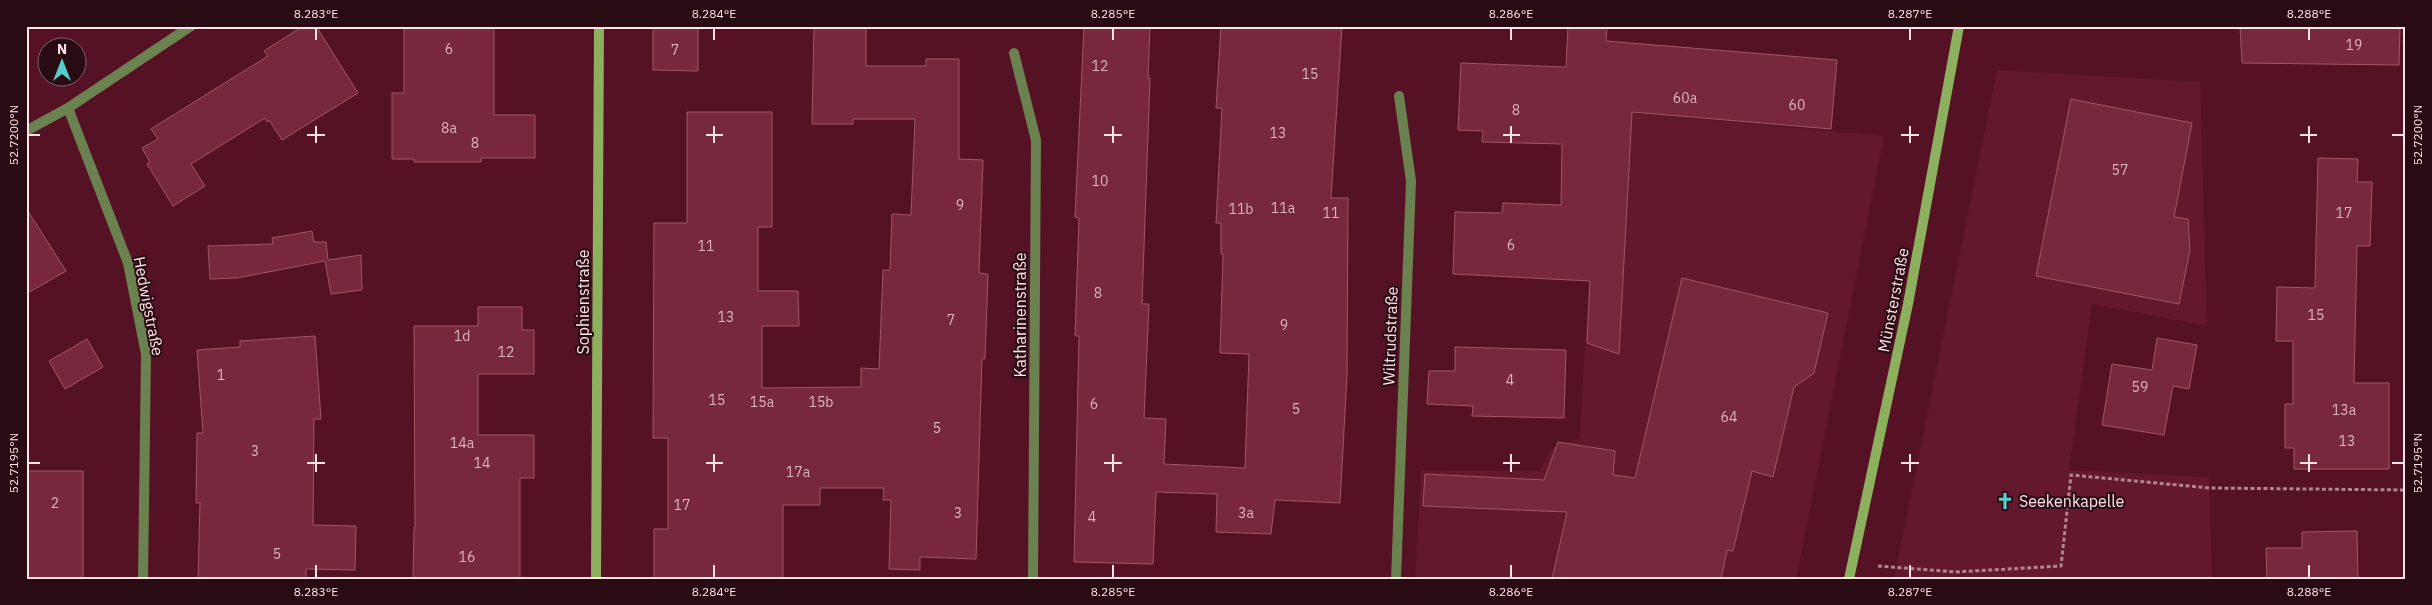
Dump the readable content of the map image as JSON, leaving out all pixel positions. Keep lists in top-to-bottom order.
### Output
{
  "streets": {
    "main road": ["Münsterstraße", "Sophienstraße"],
    "street": ["Hedwigstraße", "Katharinenstraße", "Wiltrudstraße"]
  },
  "places": {
    "church": ["Seekenkapelle"]
  },
  "house_numbers": [
    "19",
    "6",
    "7",
    "12",
    "15",
    "60a",
    "60",
    "8",
    "8a",
    "13",
    "8",
    "57",
    "10",
    "9",
    "11a",
    "11b",
    "11",
    "17",
    "6",
    "11",
    "8",
    "15",
    "13",
    "7",
    "9",
    "1d",
    "12",
    "1",
    "4",
    "59",
    "15",
    "15a",
    "15b",
    "6",
    "5",
    "13a",
    "64",
    "5",
    "13",
    "14a",
    "3",
    "14",
    "17a",
    "2",
    "17",
    "3",
    "3a",
    "4",
    "5",
    "16"
  ],
  "north": "top",
  "coordinates": [
    "8.283°E",
    "8.284°E",
    "8.285°E",
    "8.286°E",
    "8.287°E",
    "8.288°E",
    "52.7200°N",
    "52.7195°N"
  ]
}
